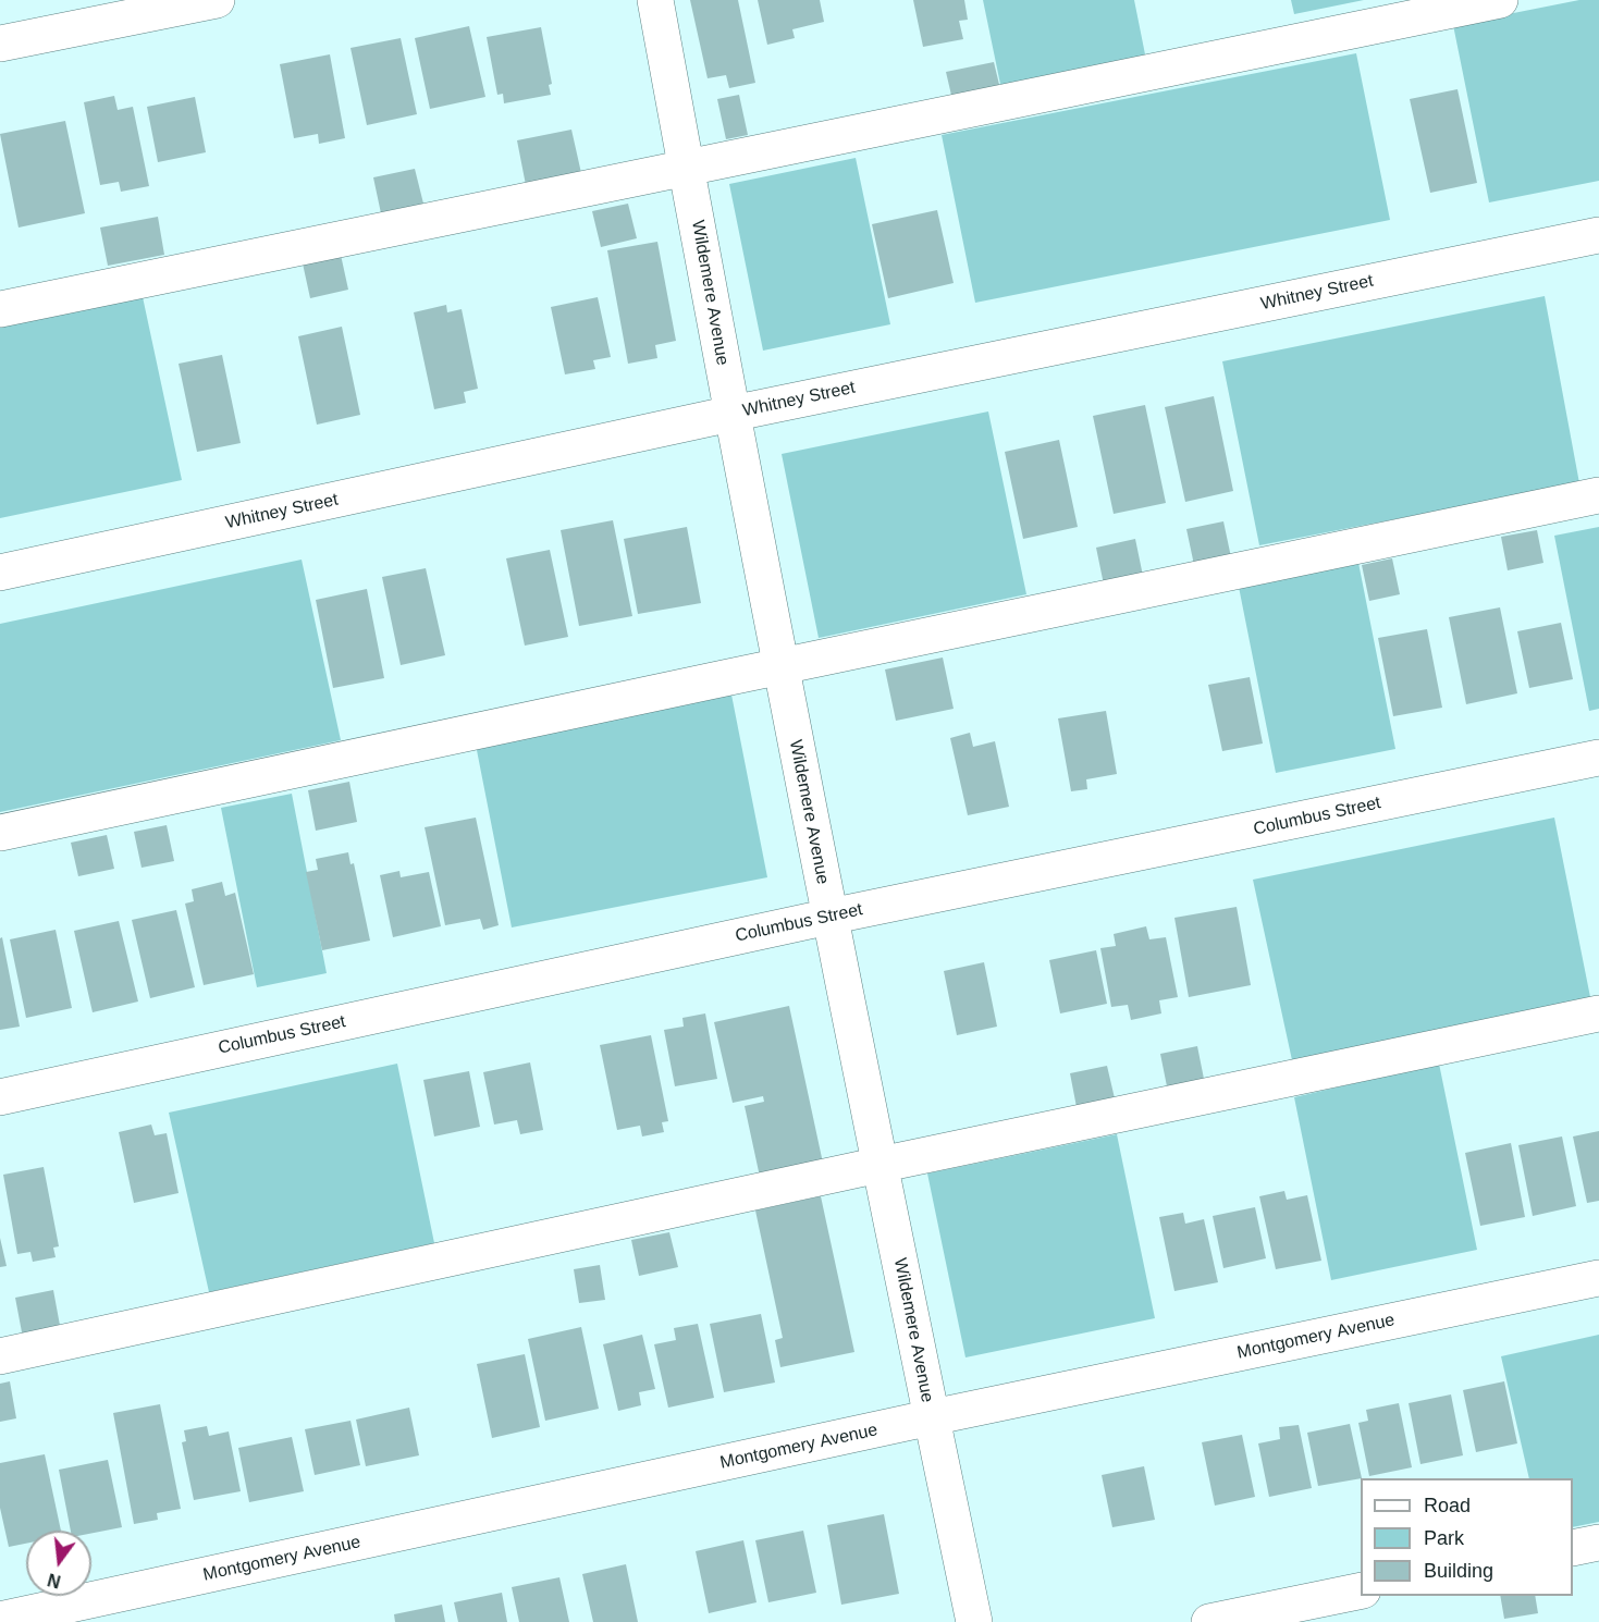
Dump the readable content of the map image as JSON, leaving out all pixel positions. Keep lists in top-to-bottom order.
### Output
{
  "streets": {
    "street": [
      "Wildemere Avenue",
      "Whitney Street",
      "Columbus Street",
      "Montgomery Avenue"
    ]
  },
  "crossings": [
    ["Wildemere Avenue", "Whitney Street"],
    ["Wildemere Avenue", "Columbus Street"],
    ["Wildemere Avenue", "Montgomery Avenue"]
  ],
  "legend": ["Road", "Park", "Building"],
  "north": "bottom"
}
